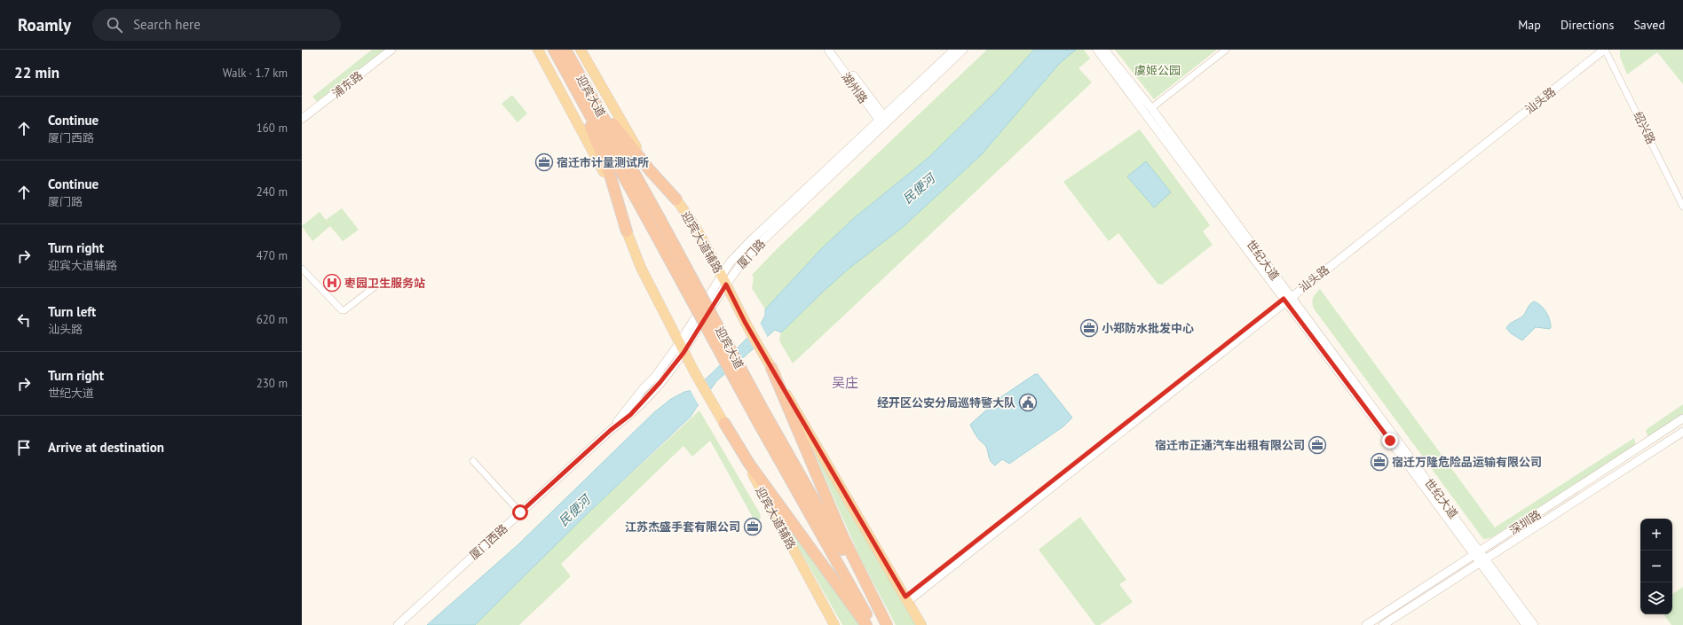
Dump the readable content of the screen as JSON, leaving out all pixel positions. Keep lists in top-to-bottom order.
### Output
{
  "streets": {
    "highway": ["迎宾大道"],
    "main road": ["迎宾大道辅路"],
    "street": [
      "浦东路",
      "湖州路",
      "汕头路",
      "绍兴路",
      "厦门路",
      "世纪大道",
      "深圳路",
      "厦门西路"
    ]
  },
  "crossings": [
    ["湖州路", "厦门路"],
    ["汕头路", "绍兴路"],
    ["汕头路", "迎宾大道辅路"],
    ["汕头路", "世纪大道"],
    ["迎宾大道辅路", "厦门路"],
    ["厦门路", "厦门西路"],
    ["世纪大道", "深圳路"]
  ],
  "districts": ["吴庄"],
  "water": ["民便河"],
  "parks": ["虞姬公园"],
  "places": {
    "office": [
      "宿迁市计量测试所",
      "小郑防水批发中心",
      "宿迁市正通汽车出租有限公司",
      "宿迁万隆危险品运输有限公司",
      "江苏杰盛手套有限公司"
    ],
    "hospital": ["枣园卫生服务站"],
    "public building": ["经开区公安分局巡特警大队"]
  },
  "page": {
    "header": "Roamly",
    "search": "Search here",
    "nav": ["Map", "Directions", "Saved"],
    "heading": ["22 min", "Walk · 1.7 km"],
    "list": [
      ["Continue", "厦门西路", "160 m"],
      ["Continue", "厦门路", "240 m"],
      ["Turn right", "迎宾大道辅路", "470 m"],
      ["Turn left", "汕头路", "620 m"],
      ["Turn right", "世纪大道", "230 m"],
      "Arrive at destination"
    ],
    "map_buttons": ["+", "−"]
  }
}
